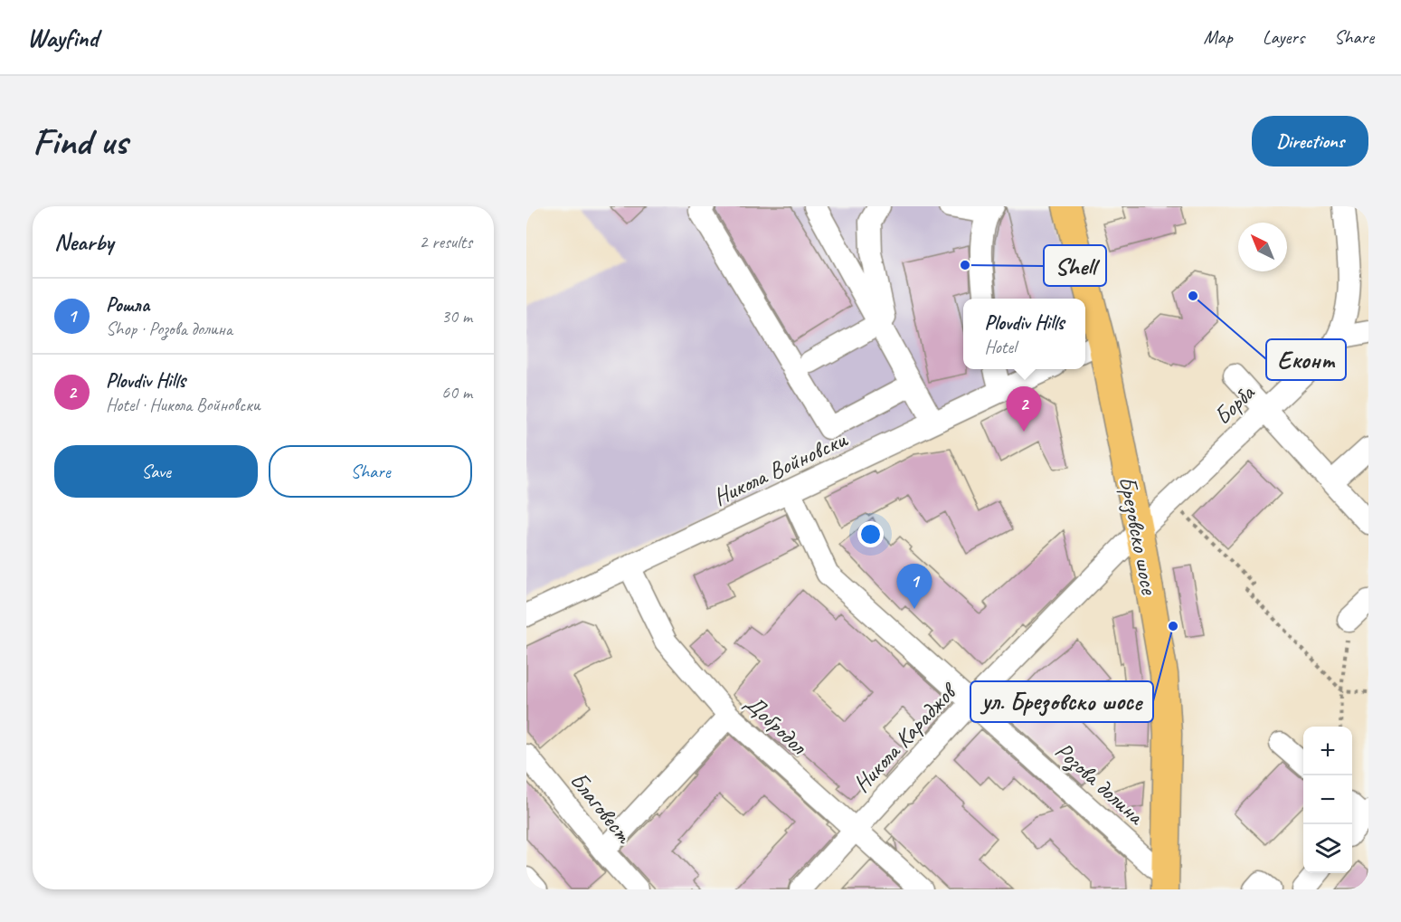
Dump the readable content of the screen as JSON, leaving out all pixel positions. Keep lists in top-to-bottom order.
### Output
{
  "streets": {
    "main road": ["Брезовско шосе"],
    "street": [
      "Борба",
      "Никола Войновски",
      "Добродол",
      "Никола Караджов",
      "Розова долина",
      "Благовест"
    ]
  },
  "crossings": [
    ["Борба", "Брезовско шосе"],
    ["Борба", "Никола Караджов"],
    ["Никола Войновски", "Добродол"],
    ["Никола Войновски", "Розова долина"],
    ["Брезовско шосе", "Никола Караджов"],
    ["Брезовско шосе", "Розова долина"],
    ["Добродол", "Никола Караджов"],
    ["Никола Караджов", "Розова долина"]
  ],
  "places": ["Shell", "Еконт", "ул. Брезовско шосе"],
  "north": "top left",
  "page": {
    "header": "Wayfind",
    "nav": ["Map", "Layers", "Share"],
    "buttons": [
      "Directions",
      ["Save", "Share"]
    ],
    "title": "Find us",
    "heading": ["Nearby", "2 results"],
    "list": [
      {
        "mark": "1",
        "name": "Рошла",
        "note": "Shop · Розова долина",
        "value": "30 m"
      },
      {
        "mark": "2",
        "name": "Plovdiv Hills",
        "note": "Hotel · Никола Войновски",
        "value": "60 m"
      }
    ],
    "popup": ["Plovdiv Hills", "Hotel"],
    "pins": ["2", "1"],
    "map_buttons": ["+", "−"]
  }
}
